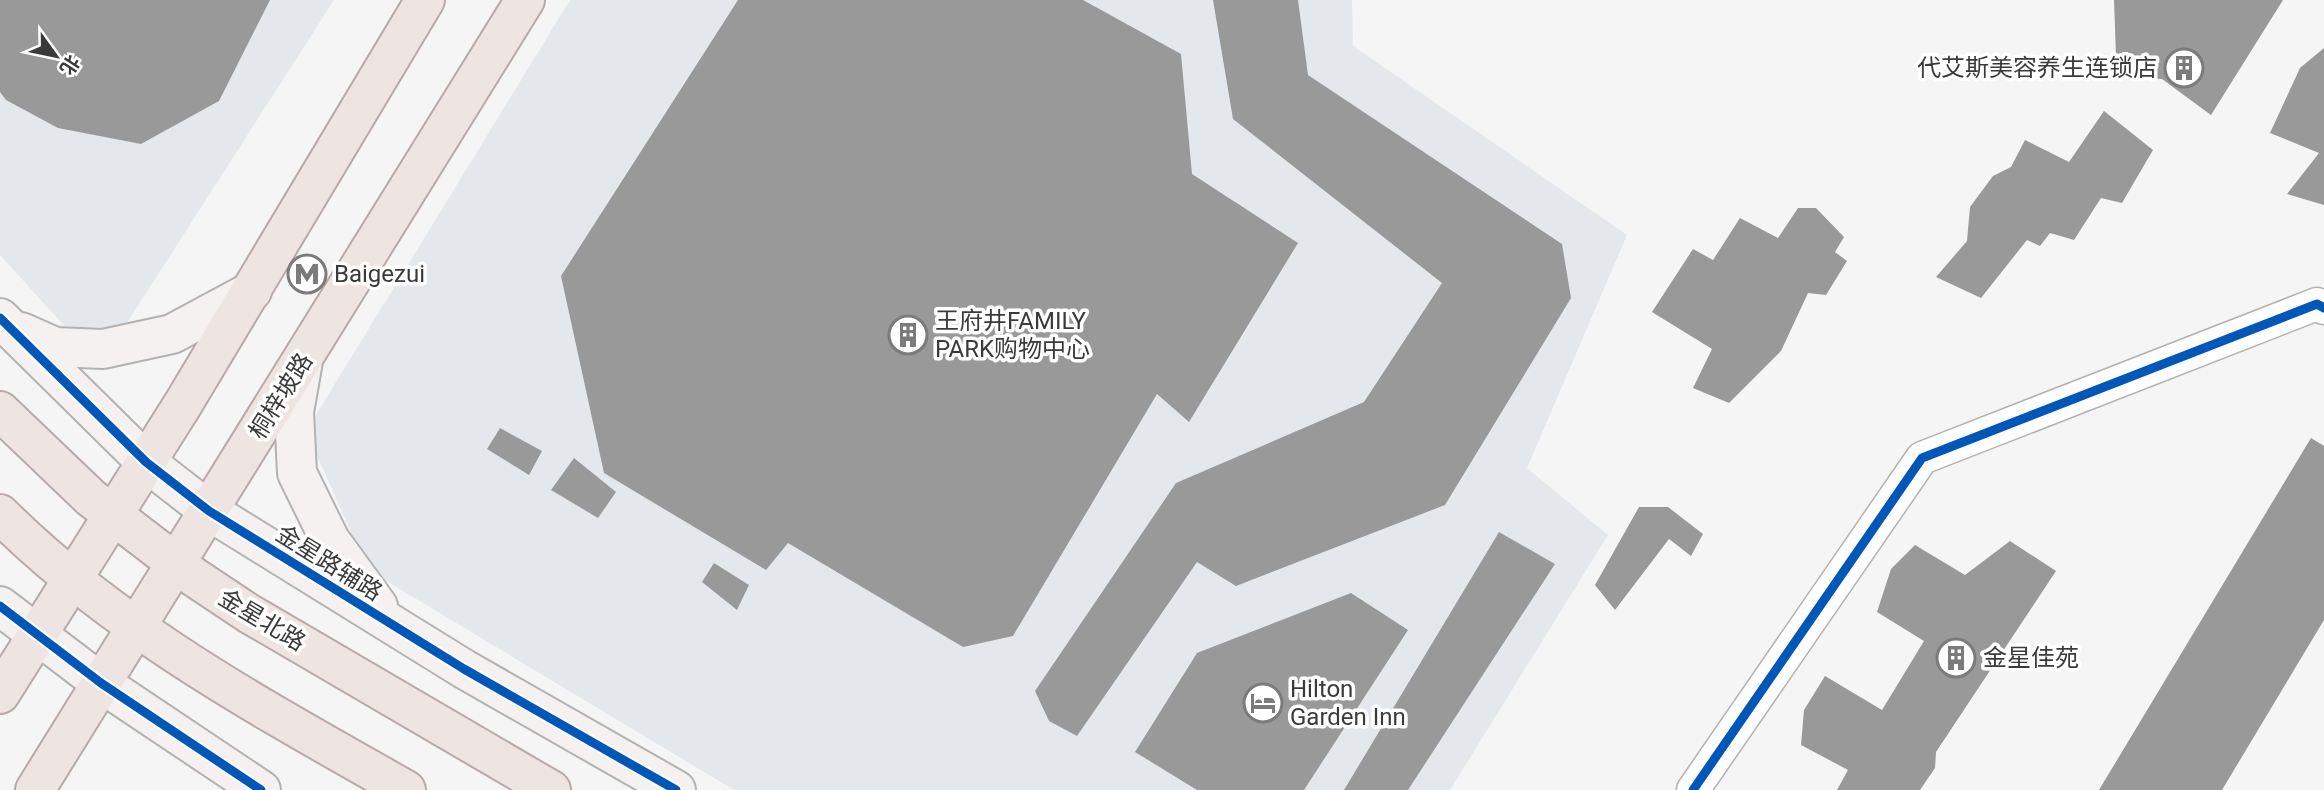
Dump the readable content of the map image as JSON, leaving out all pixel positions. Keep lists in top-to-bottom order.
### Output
{
  "streets": {
    "main road": ["桐梓坡路", "金星北路"],
    "street": ["金星路辅路"]
  },
  "crossings": [
    ["桐梓坡路", "金星路辅路"],
    ["桐梓坡路", "金星北路"]
  ],
  "places": {
    "building": ["代艾斯美容养生连锁店", "王府井FAMILY PARK购物中心", "金星佳苑"],
    "metro station": ["Baigezui"],
    "hotel": ["Hilton Garden Inn"]
  },
  "north": "bottom right"
}
